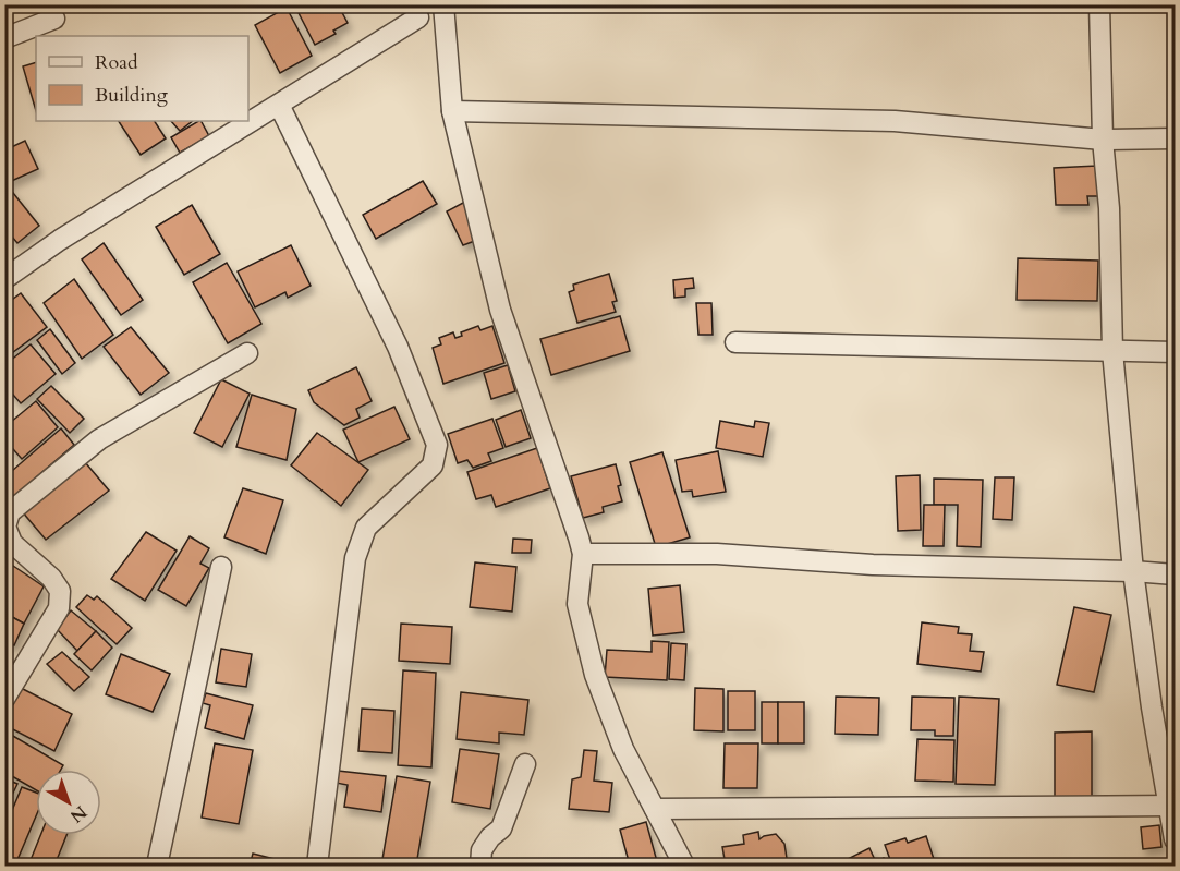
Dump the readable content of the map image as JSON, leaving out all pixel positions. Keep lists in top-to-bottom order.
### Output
{
  "legend": ["Road", "Building"],
  "north": "bottom right"
}
